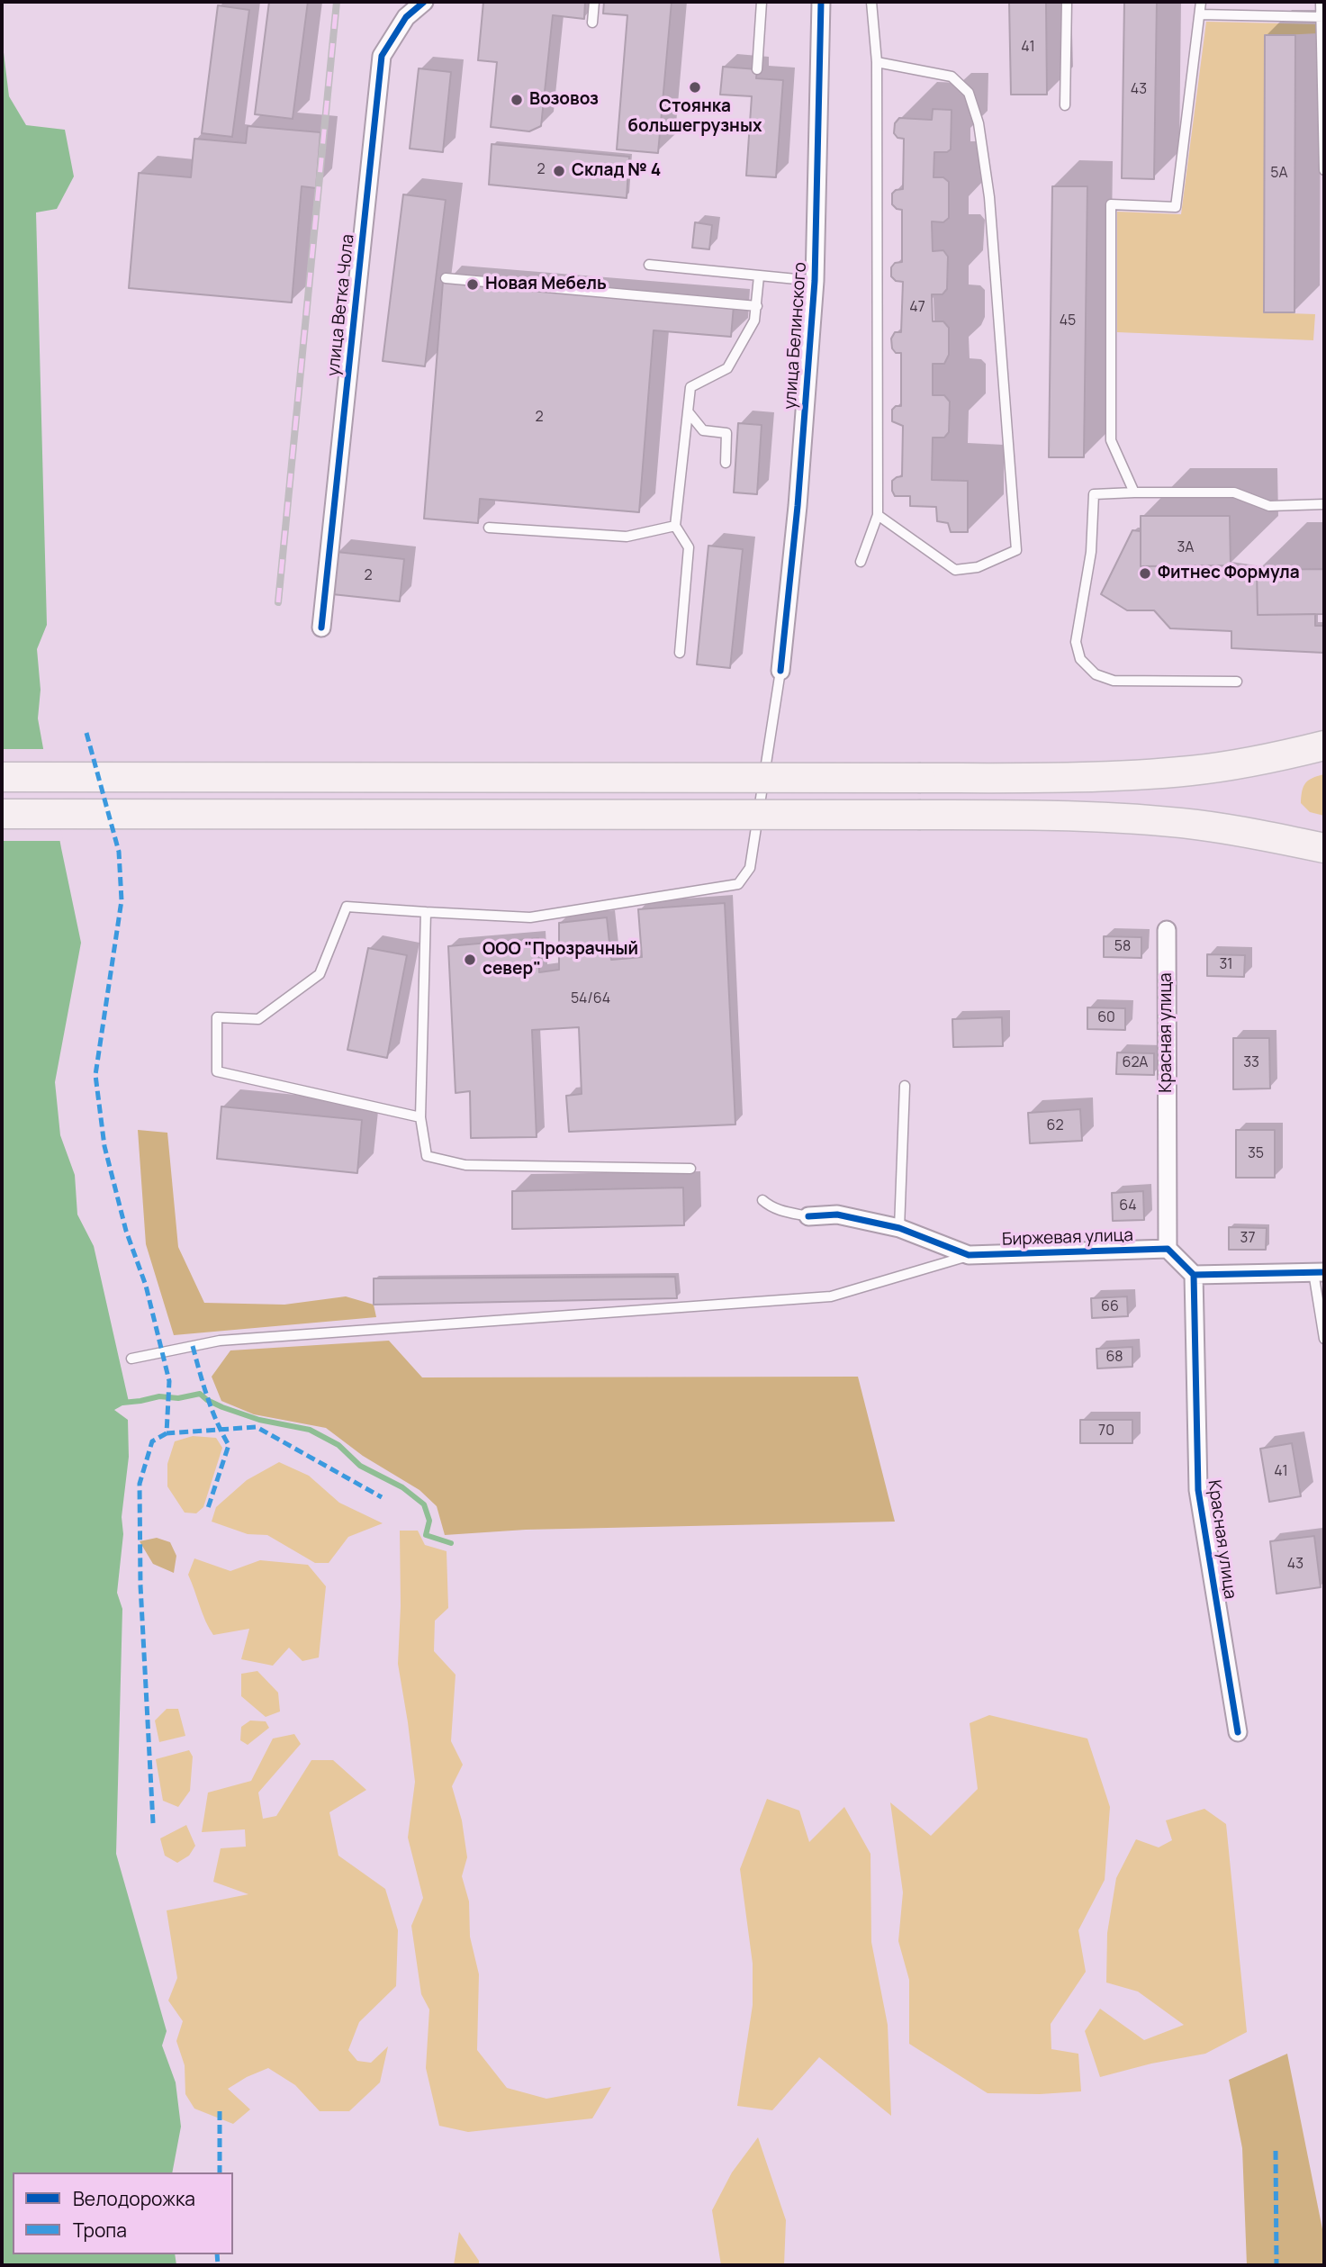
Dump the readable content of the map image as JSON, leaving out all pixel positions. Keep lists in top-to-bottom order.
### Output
{
  "streets": {
    "street": [
      "улица Ветка Чола",
      "улица Белинского",
      "Красная улица",
      "Биржевая улица"
    ]
  },
  "crossings": [
    ["Красная улица", "Биржевая улица"]
  ],
  "places": [
    "Стоянка большегрузных",
    "Возовоз",
    "Склад № 4",
    "Новая Мебель",
    "Фитнес Формула",
    "ООО \"Прозрачный север\""
  ],
  "house_numbers": [
    "41",
    "43",
    "2",
    "5А",
    "47",
    "45",
    "2",
    "3А",
    "2",
    "58",
    "31",
    "54/64",
    "60",
    "62А",
    "33",
    "62",
    "35",
    "64",
    "37",
    "66",
    "68",
    "70",
    "41",
    "43"
  ],
  "legend": ["Велодорожка", "Тропа"]
}
